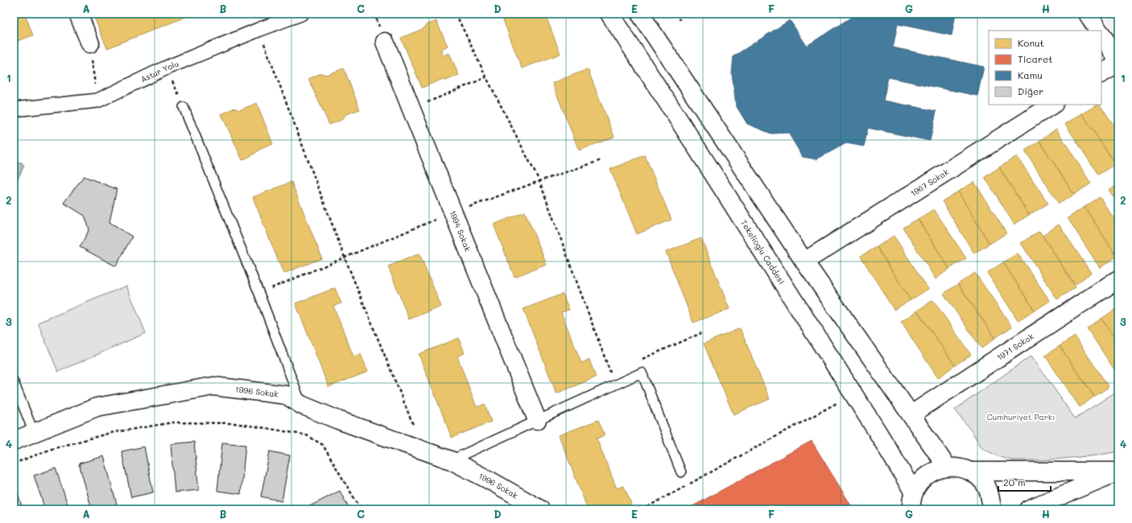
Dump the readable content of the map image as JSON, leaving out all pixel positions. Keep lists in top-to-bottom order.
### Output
{
  "streets": {
    "street": [
      "Astur Yolu",
      "1967 Sokak",
      "1994 Sokak",
      "Tekelioglu Caddesi",
      "1971 Sokak",
      "1996 Sokak"
    ]
  },
  "parks": ["Cumhuriyet Parkı"],
  "legend": [
    "Konut",
    "Ticaret",
    "Kamu",
    "Diğer"
  ],
  "scale_bar": "20 m",
  "grid": {
    "columns": [
      "A",
      "B",
      "C",
      "D",
      "E",
      "F",
      "G",
      "H"
    ],
    "rows": [
      "1",
      "2",
      "3",
      "4"
    ]
  }
}
